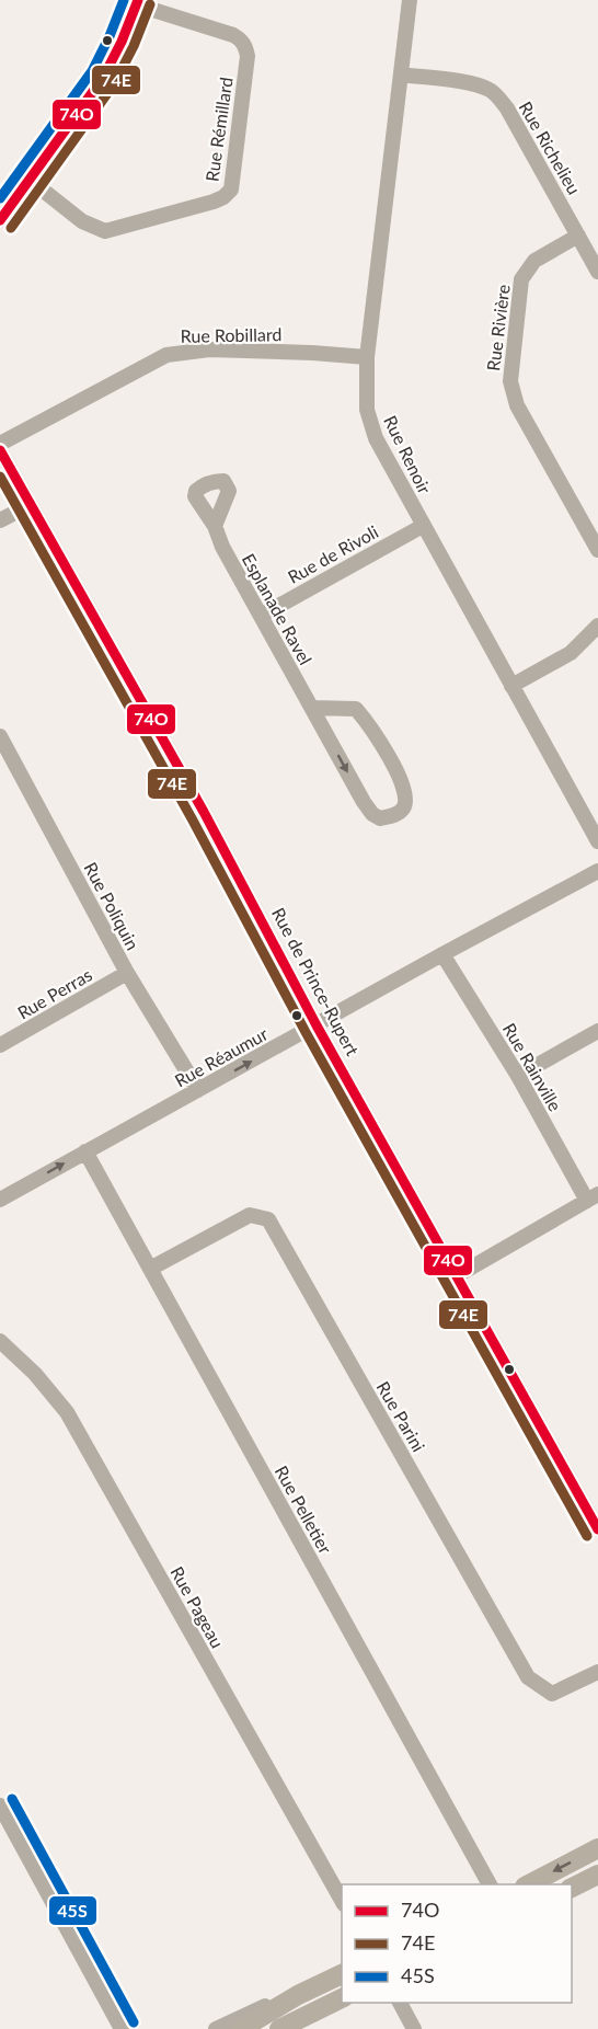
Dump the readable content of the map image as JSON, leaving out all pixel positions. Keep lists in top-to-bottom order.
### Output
{
  "streets": {
    "street": [
      "Rue Rémillard",
      "Rue Richelieu",
      "Rue Rivière",
      "Rue Robillard",
      "Rue Renoir",
      "Rue de Rivoli",
      "Esplanade Ravel",
      "Rue Poliquin",
      "Rue de Prince-Rupert",
      "Rue Perras",
      "Rue Réaumur",
      "Rue Rainville",
      "Rue Parini",
      "Rue Pelletier",
      "Rue Pageau"
    ]
  },
  "crossings": [
    ["Rue Richelieu", "Rue Rivière"],
    ["Rue Richelieu", "Rue Renoir"],
    ["Rue Robillard", "Rue Renoir"],
    ["Rue Renoir", "Rue de Rivoli"],
    ["Rue de Rivoli", "Esplanade Ravel"],
    ["Rue Poliquin", "Rue Perras"],
    ["Rue Poliquin", "Rue Réaumur"],
    ["Rue de Prince-Rupert", "Rue Réaumur"],
    ["Rue Réaumur", "Rue Rainville"],
    ["Rue Réaumur", "Rue Pelletier"],
    ["Rue Parini", "Rue Pelletier"]
  ],
  "lines": ["transit line 74O", "transit line 45S", "transit line 74E"],
  "legend": ["74O", "74E", "45S"]
}
